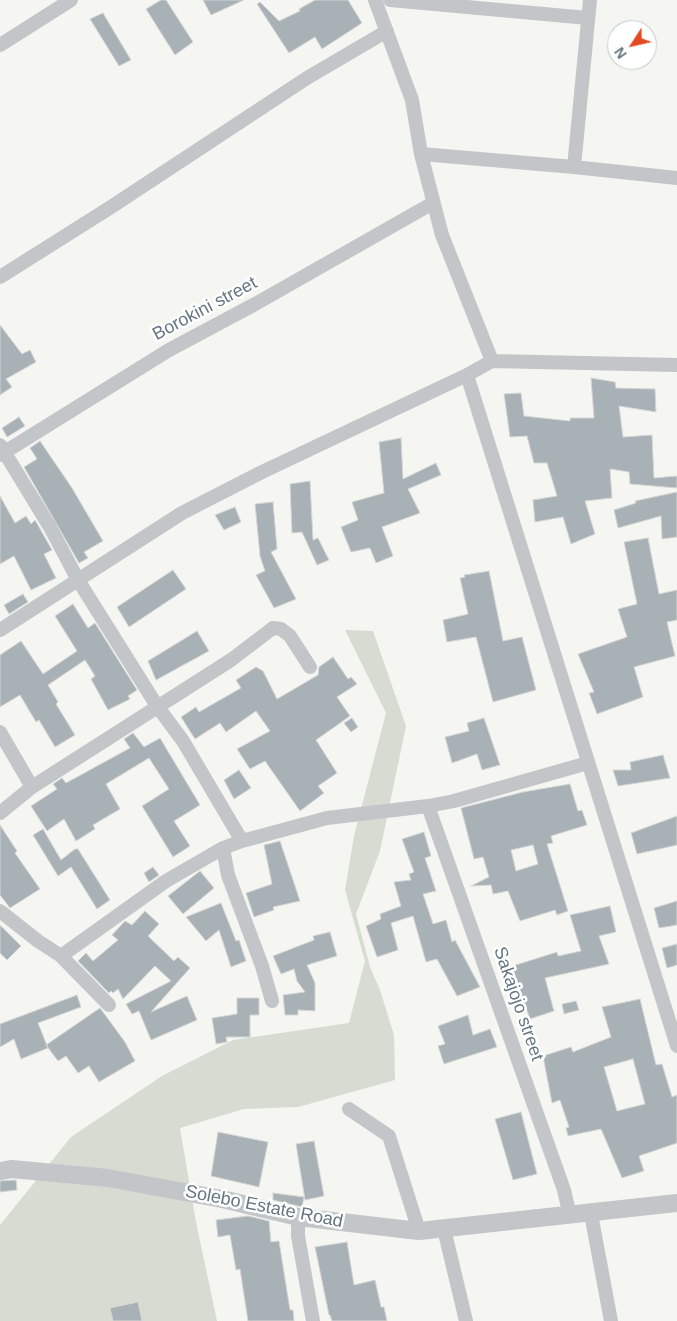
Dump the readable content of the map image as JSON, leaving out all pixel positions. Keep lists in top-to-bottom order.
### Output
{
  "streets": {
    "street": ["Borokini street", "Sakajojo street", "Solebo Estate Road"]
  },
  "crossings": [
    ["Sakajojo street", "Solebo Estate Road"]
  ],
  "north": "bottom left"
}
